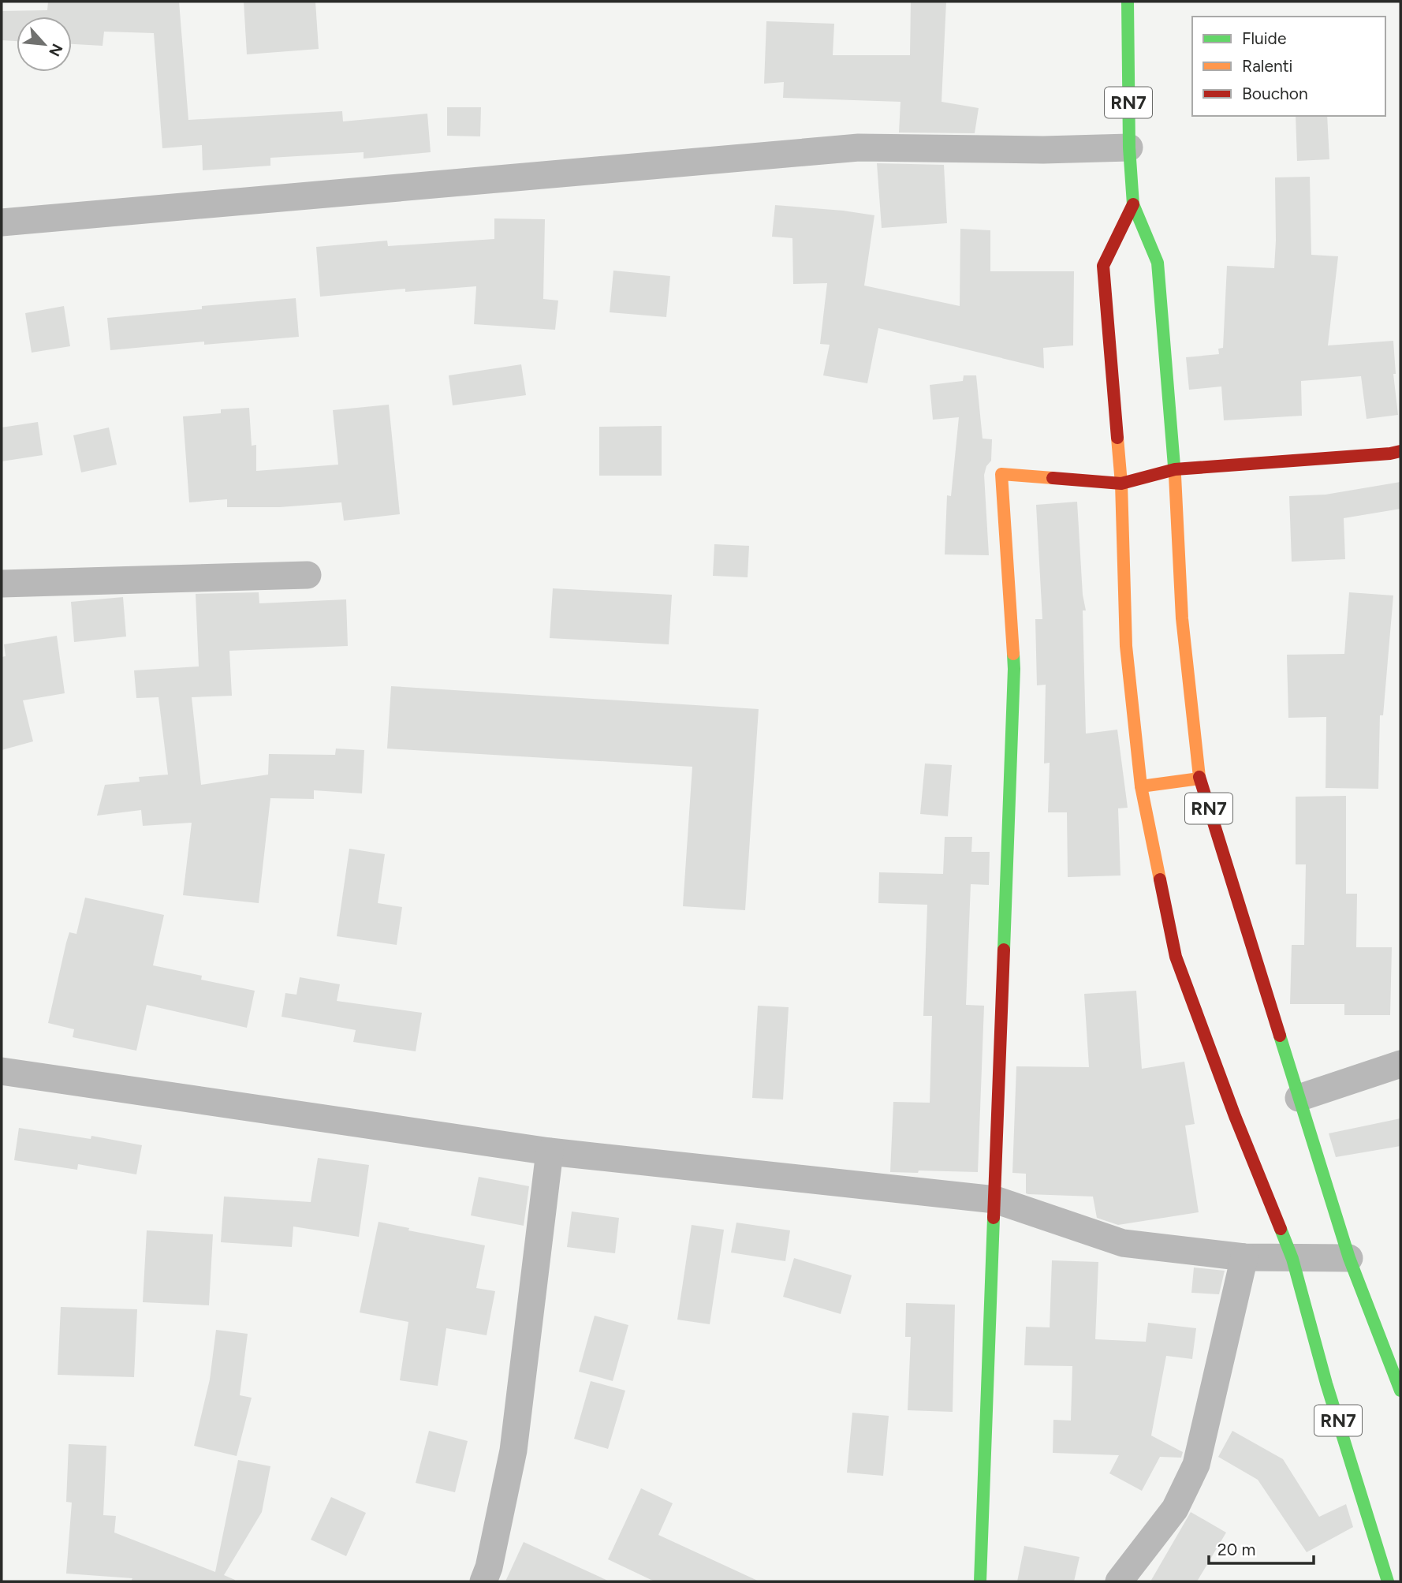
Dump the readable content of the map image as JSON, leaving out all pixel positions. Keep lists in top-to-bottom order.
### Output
{
  "streets": {
    "main road": ["RN7"]
  },
  "legend": ["Fluide", "Ralenti", "Bouchon"],
  "scale_bar": "20 m",
  "north": "bottom right"
}
